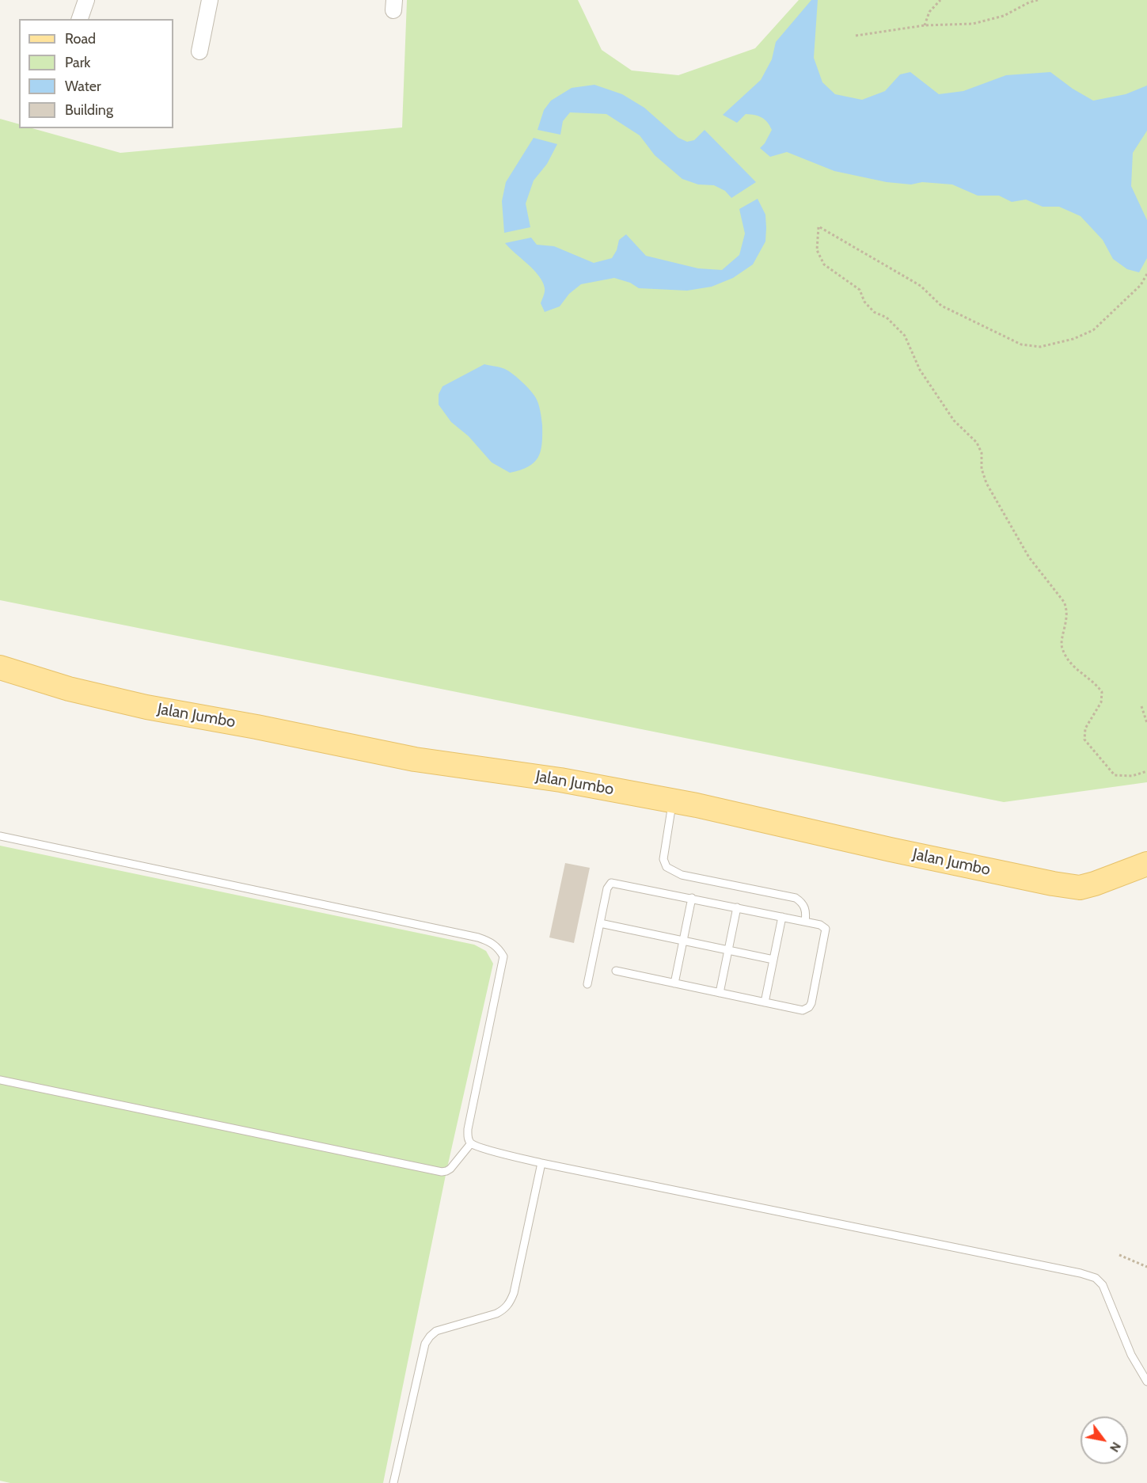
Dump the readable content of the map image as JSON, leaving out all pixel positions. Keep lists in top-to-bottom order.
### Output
{
  "streets": {
    "main road": ["Jalan Jumbo"]
  },
  "legend": [
    "Road",
    "Park",
    "Water",
    "Building"
  ],
  "north": "bottom right"
}
